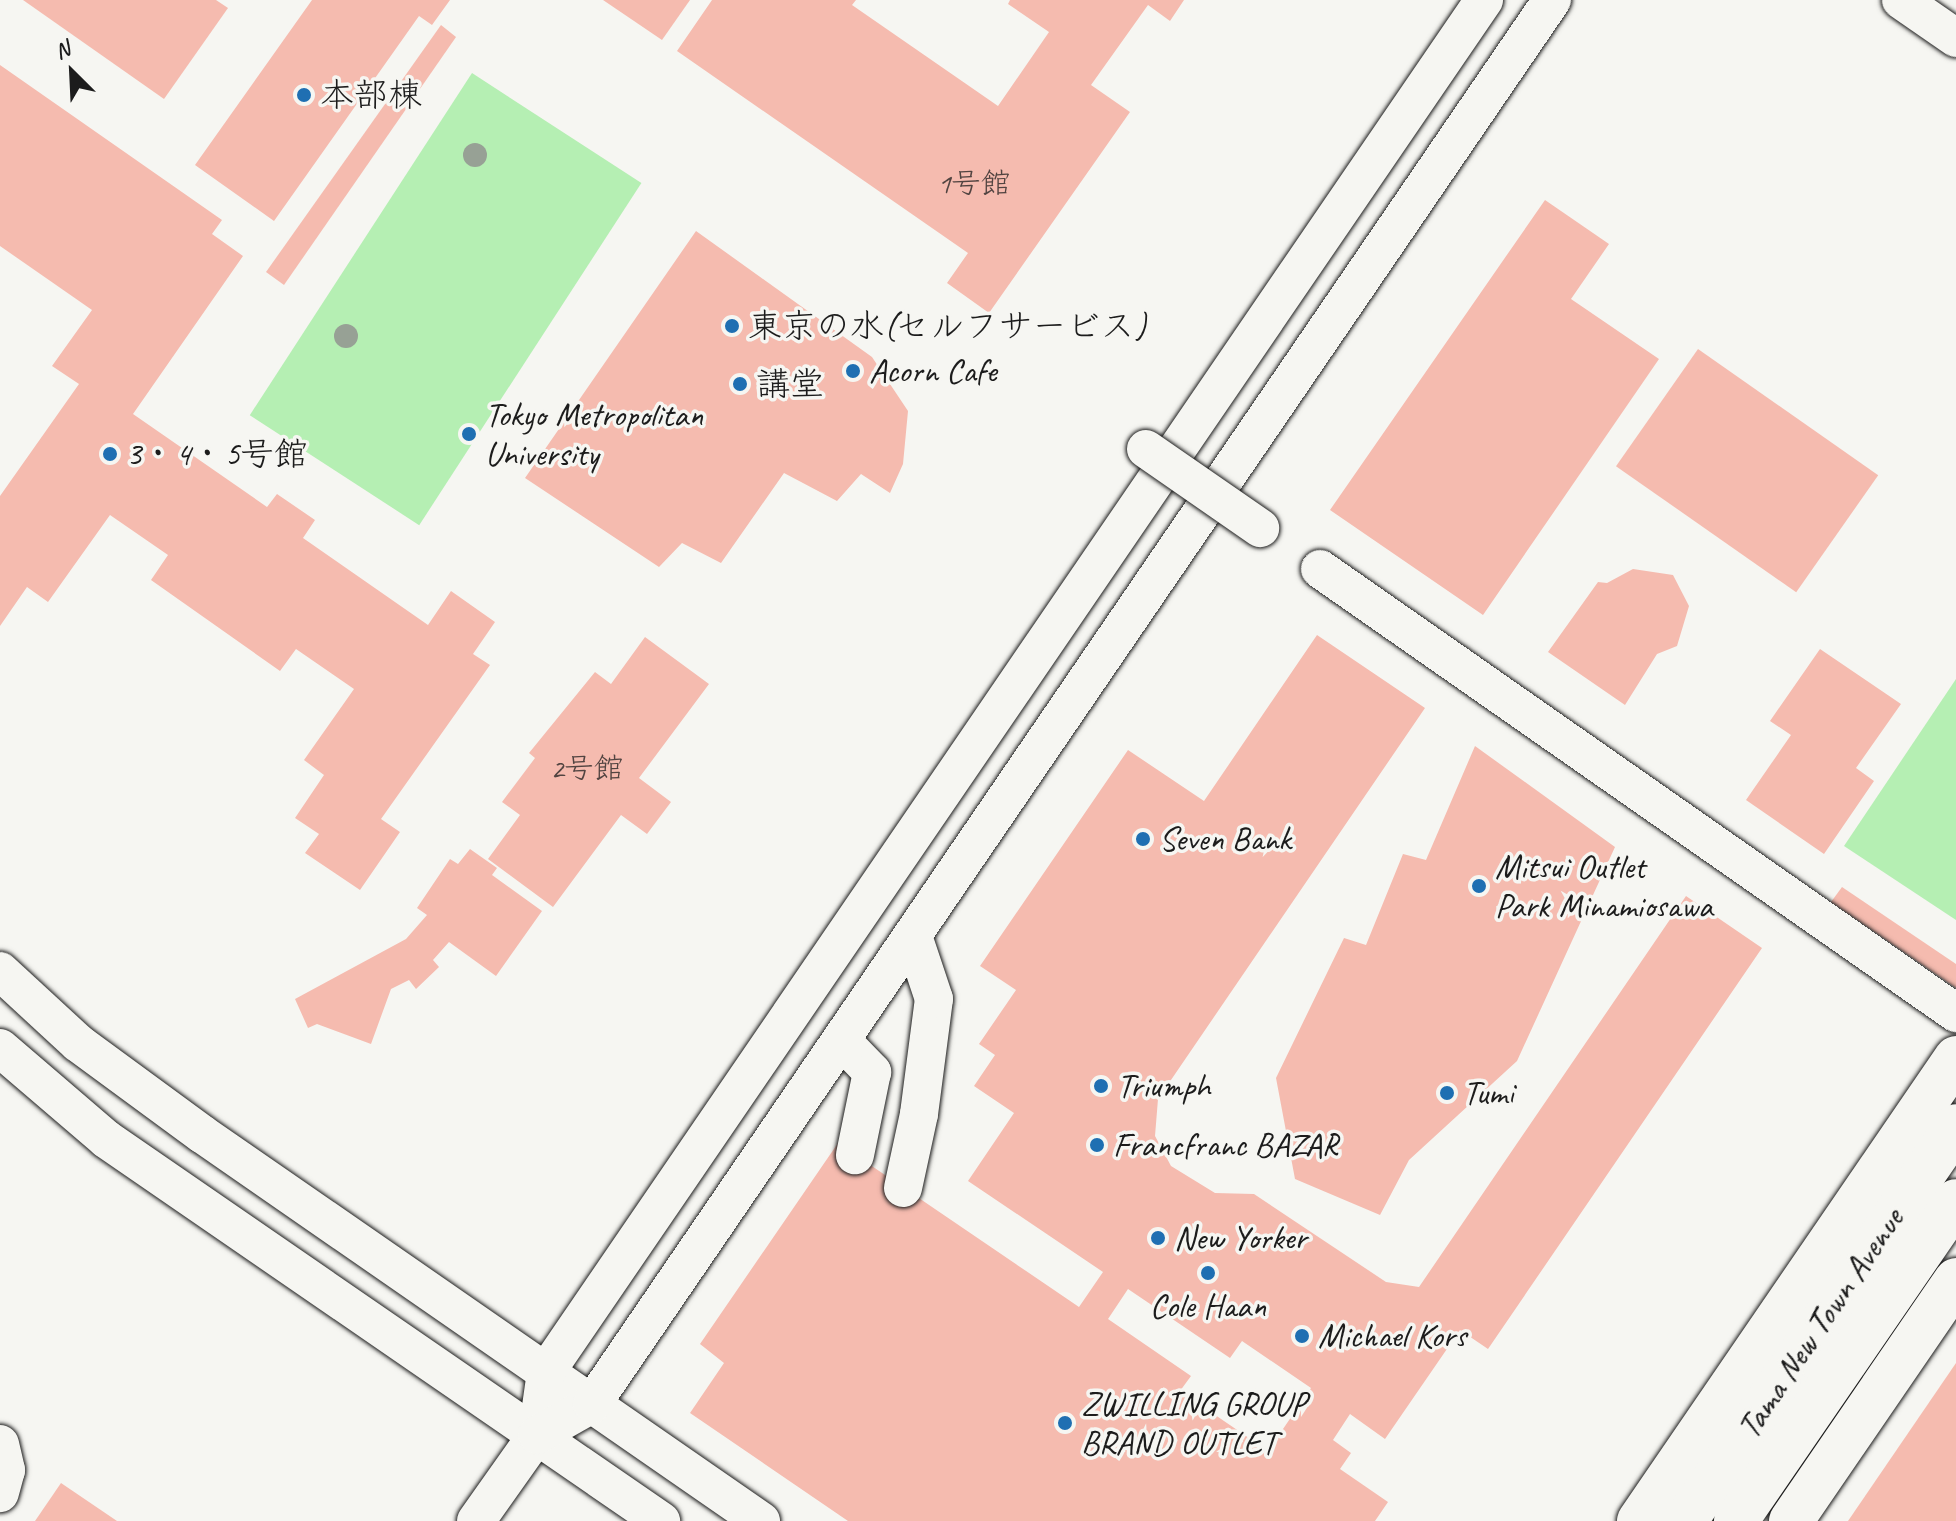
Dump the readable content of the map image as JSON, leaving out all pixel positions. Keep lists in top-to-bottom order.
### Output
{
  "streets": {
    "main road": ["Tama New Town Avenue"]
  },
  "places": [
    "本部棟",
    "東京の水(セルフサービス)",
    "Acorn Cafe",
    "講堂",
    "Tokyo Metropolitan University",
    "3・4・5号館",
    "Seven Bank",
    "Mitsui Outlet Park Minamiosawa",
    "Triumph",
    "Tumi",
    "Francfranc BAZAR",
    "New Yorker",
    "Cole Haan",
    "Michael Kors",
    "ZWILLING GROUP BRAND OUTLET"
  ],
  "house_numbers": ["1号館", "2号館"],
  "north": "top left"
}
